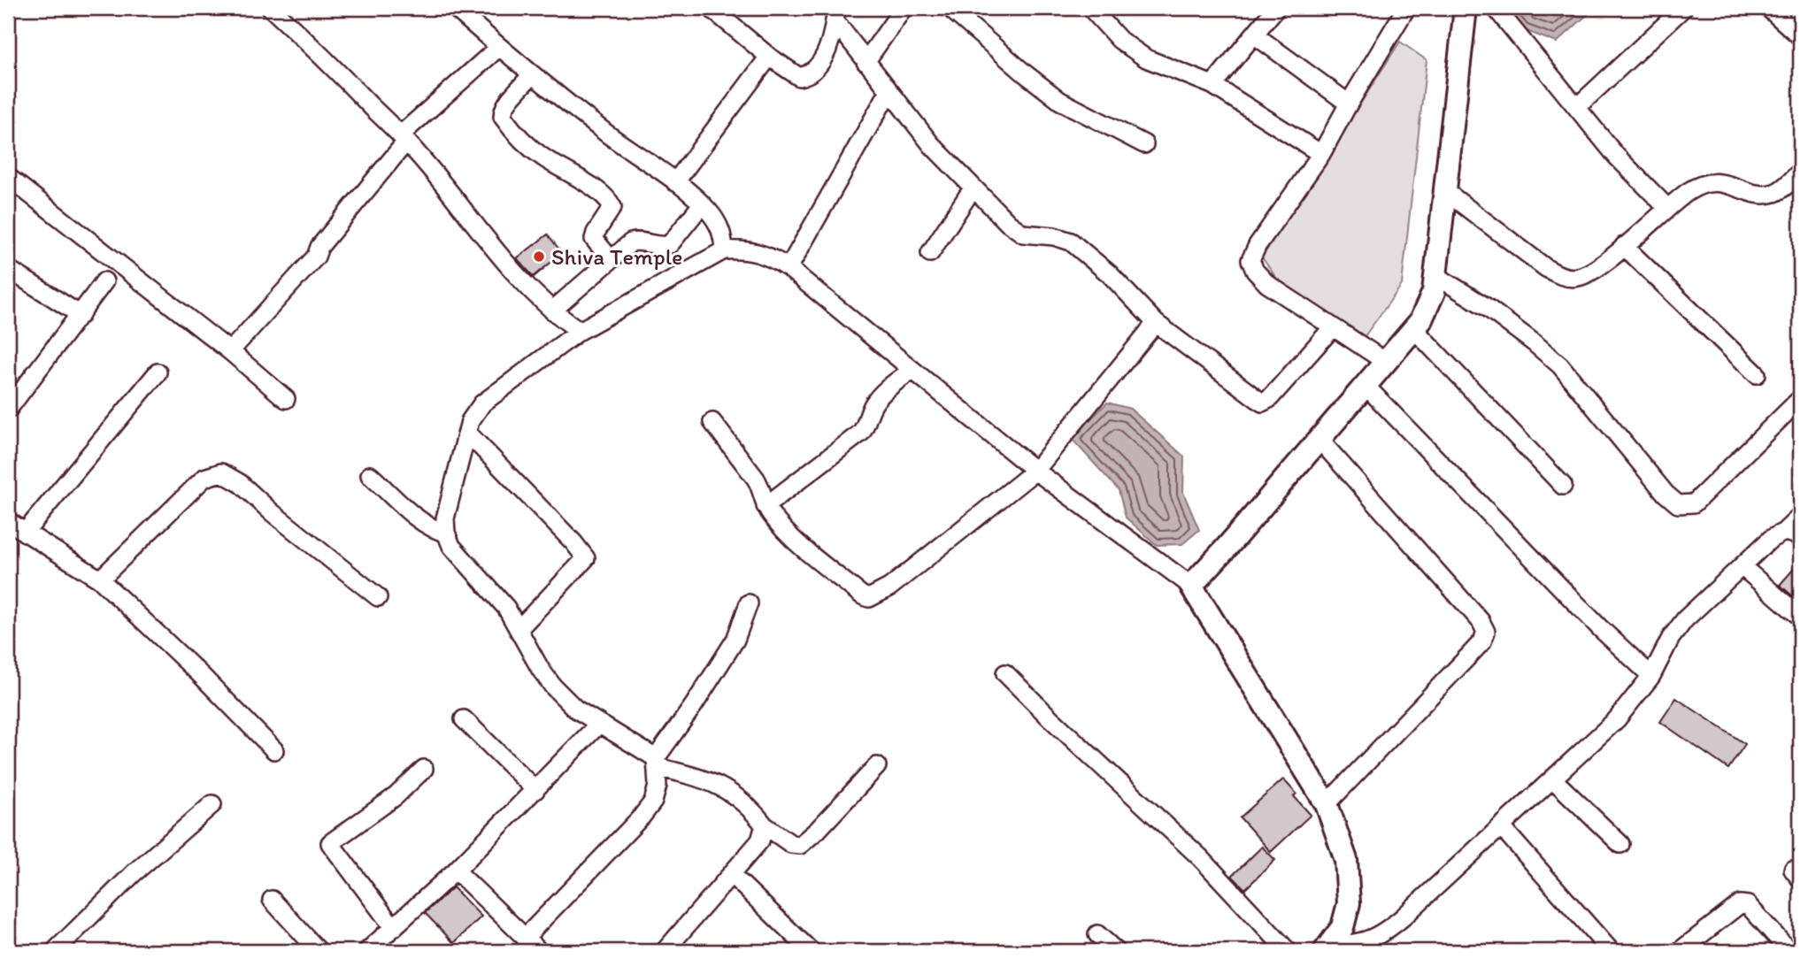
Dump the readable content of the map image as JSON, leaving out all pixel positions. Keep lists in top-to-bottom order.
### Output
{
  "places": ["Shiva Temple"]
}
